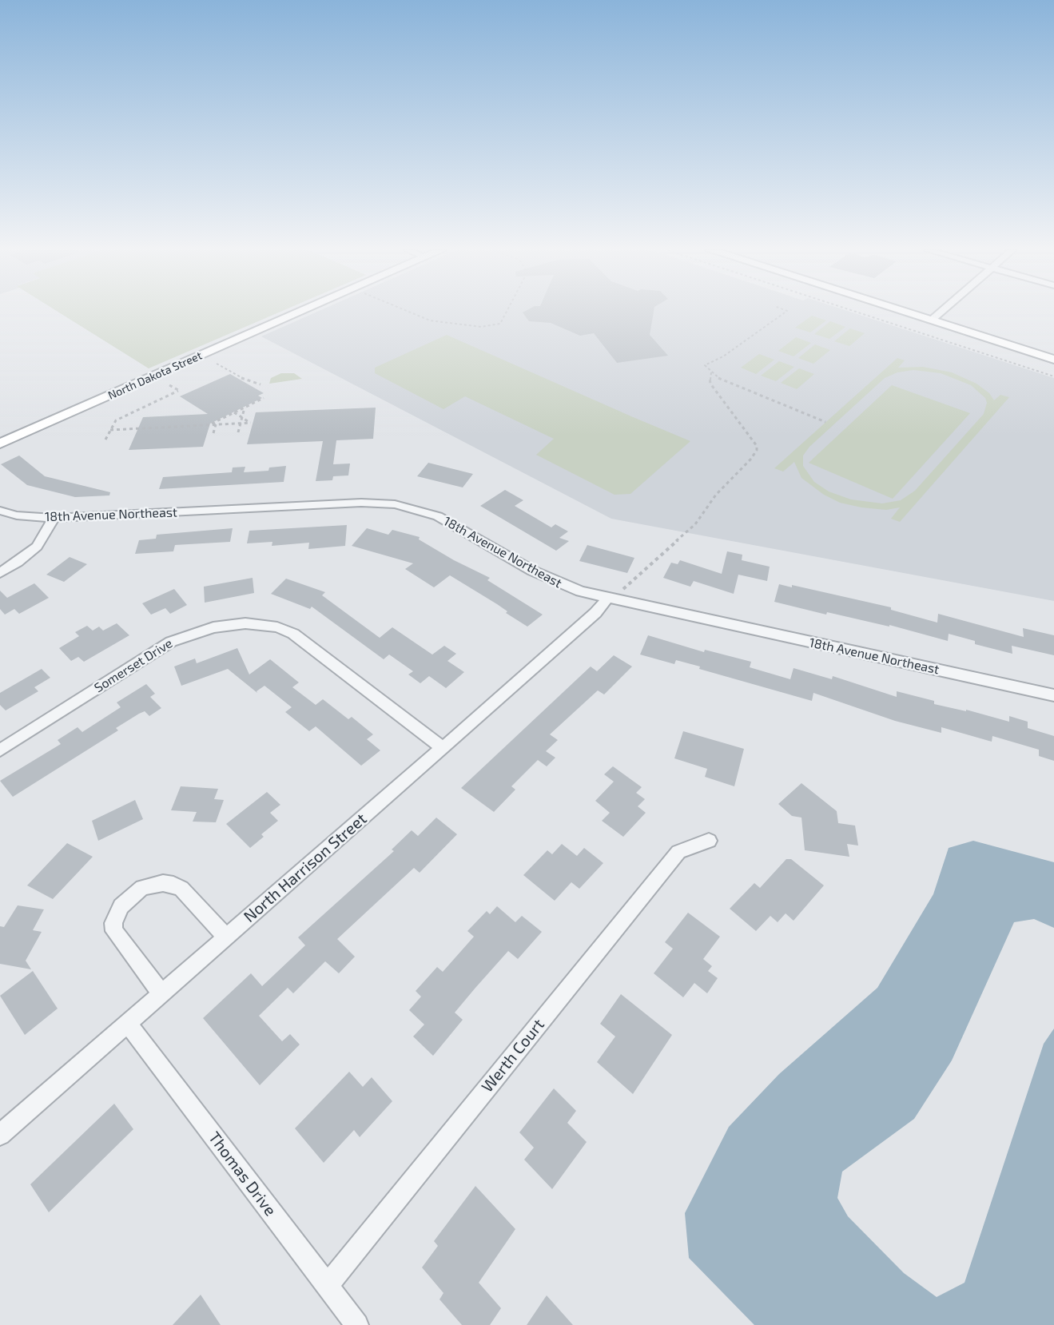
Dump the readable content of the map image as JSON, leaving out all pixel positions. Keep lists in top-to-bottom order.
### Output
{
  "streets": {
    "street": [
      "North Dakota Street",
      "18th Avenue Northeast",
      "Somerset Drive",
      "North Harrison Street",
      "Werth Court",
      "Thomas Drive"
    ]
  },
  "crossings": [
    ["18th Avenue Northeast", "North Harrison Street"],
    ["Somerset Drive", "North Harrison Street"],
    ["North Harrison Street", "Thomas Drive"],
    ["Werth Court", "Thomas Drive"]
  ]
}
